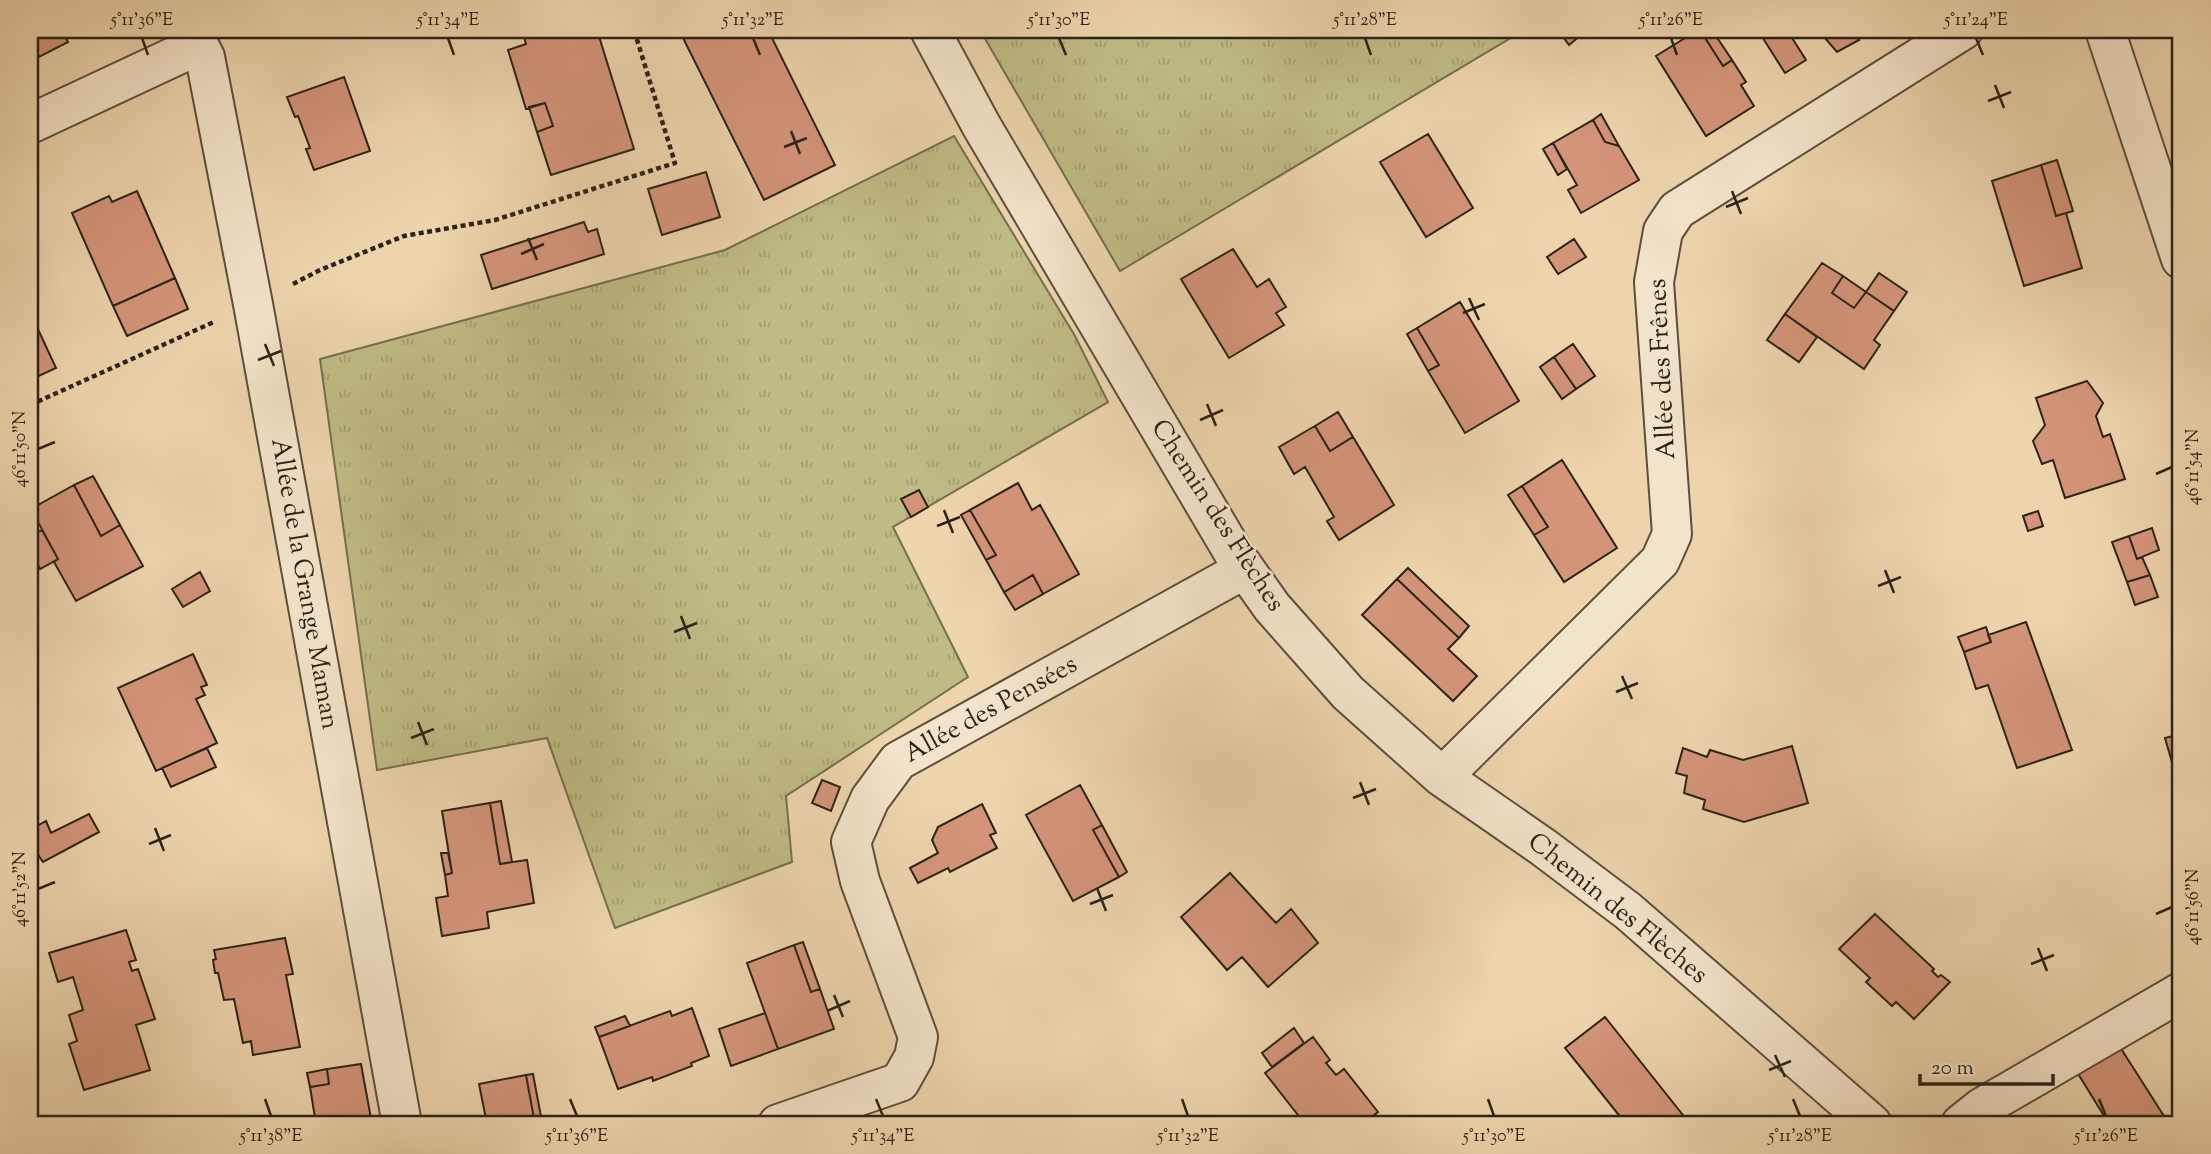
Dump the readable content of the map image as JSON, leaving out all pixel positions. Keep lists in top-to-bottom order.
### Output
{
  "streets": {
    "street": [
      "Allée des Frênes",
      "Chemin des Flèches",
      "Allée de la Grange Maman",
      "Allée des Pensées"
    ]
  },
  "crossings": [
    ["Allée des Frênes", "Chemin des Flèches"],
    ["Chemin des Flèches", "Allée des Pensées"]
  ],
  "scale_bar": "20 m",
  "coordinates": [
    "5°11'36\"E",
    "5°11'34\"E",
    "5°11'32\"E",
    "5°11'30\"E",
    "5°11'28\"E",
    "5°11'26\"E",
    "5°11'24\"E",
    "46°11'50\"N",
    "46°11'54\"N",
    "46°11'52\"N",
    "46°11'56\"N",
    "5°11'38\"E"
  ]
}
